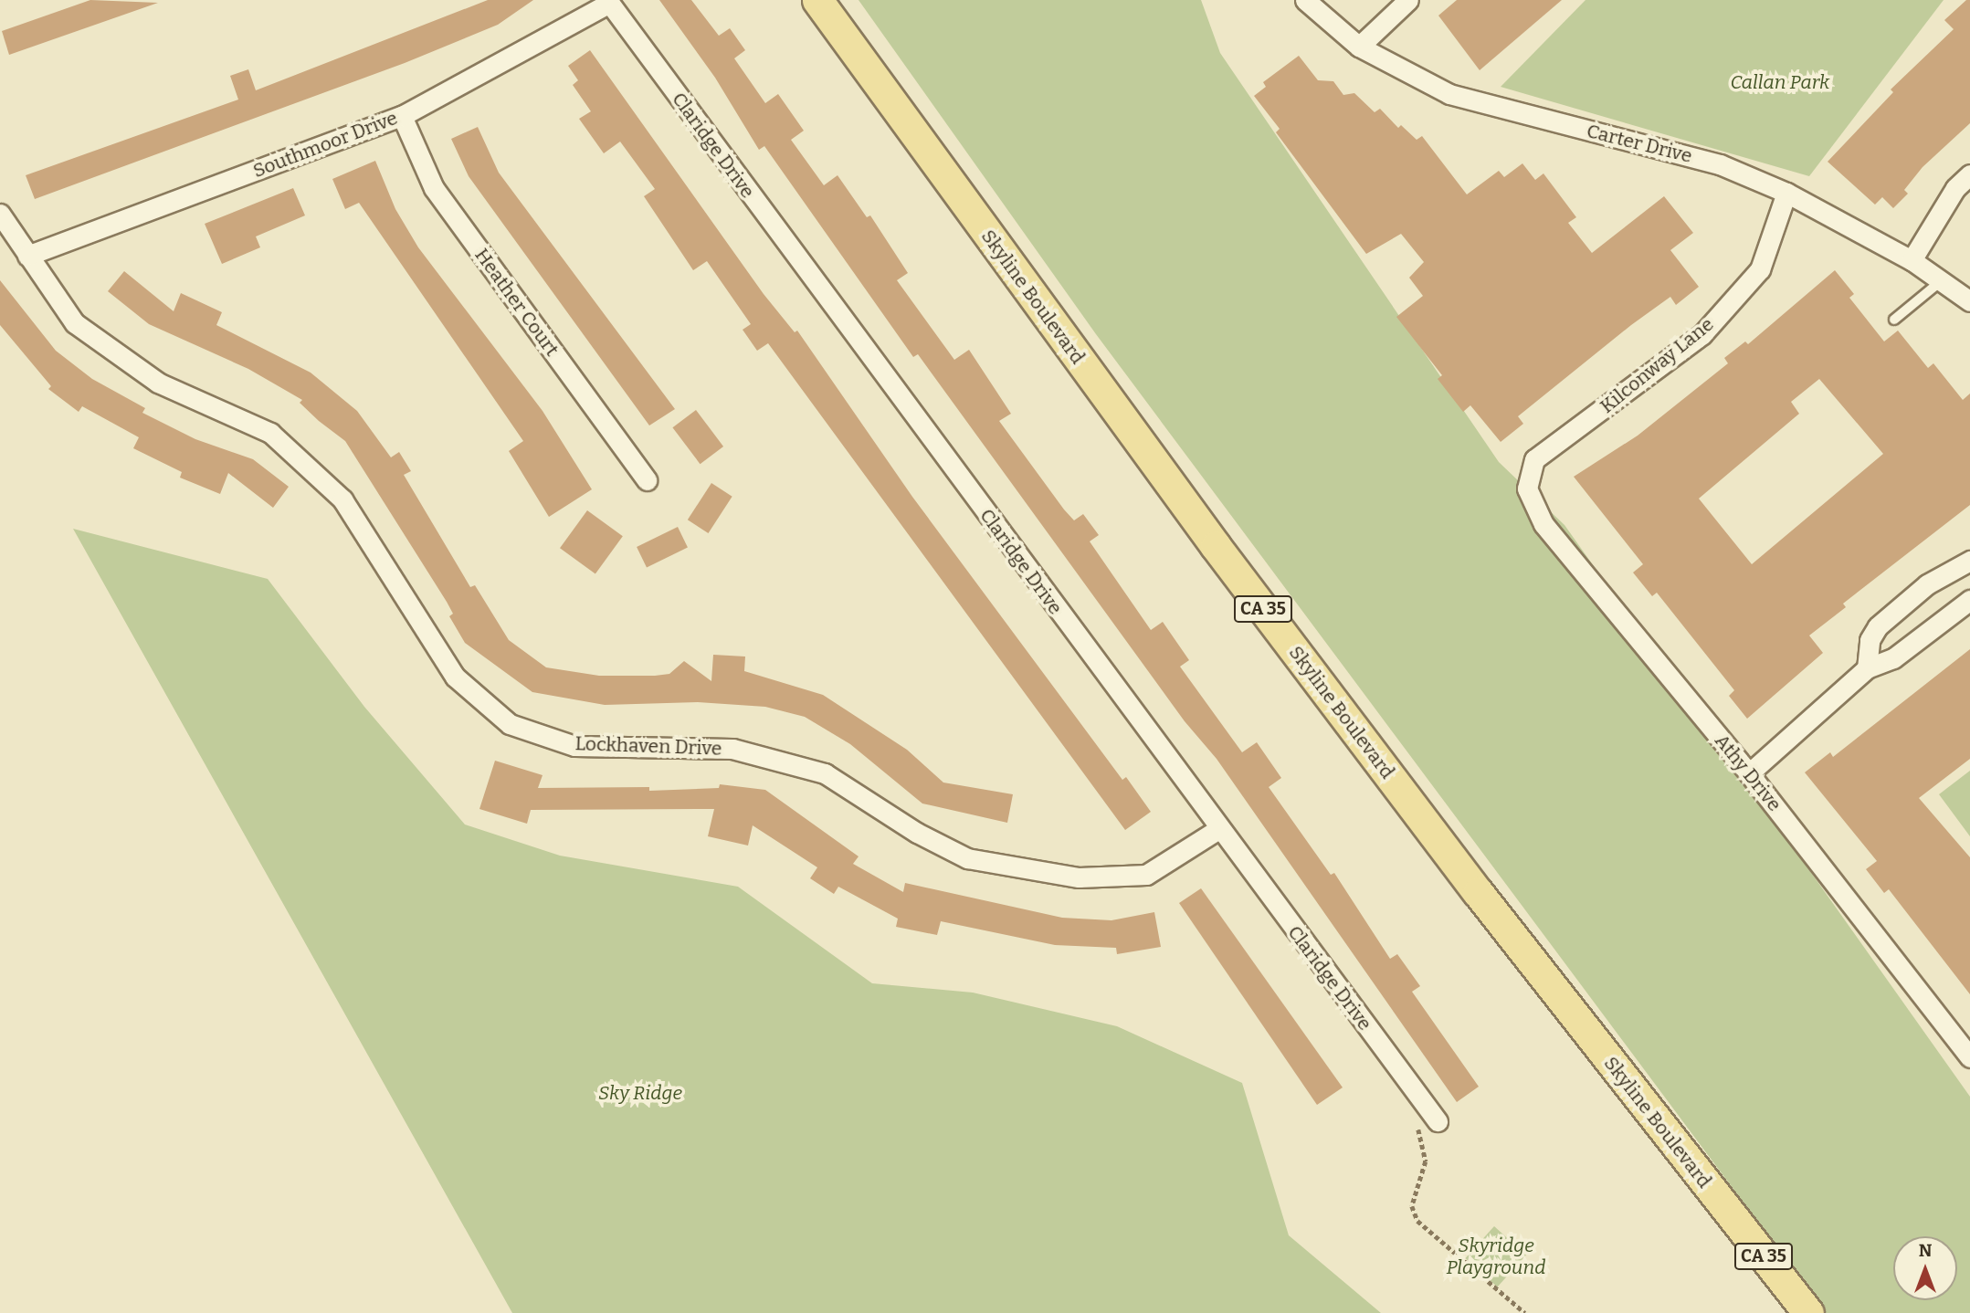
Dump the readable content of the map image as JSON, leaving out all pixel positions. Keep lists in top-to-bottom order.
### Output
{
  "streets": {
    "main road": ["Skyline Boulevard", "CA 35"],
    "street": [
      "Carter Drive",
      "Southmoor Drive",
      "Claridge Drive",
      "Heather Court",
      "Kilconway Lane",
      "Lockhaven Drive",
      "Athy Drive"
    ]
  },
  "crossings": [
    ["Carter Drive", "Kilconway Lane"],
    ["Southmoor Drive", "Claridge Drive"],
    ["Southmoor Drive", "Heather Court"],
    ["Southmoor Drive", "Lockhaven Drive"],
    ["Claridge Drive", "Lockhaven Drive"],
    ["Kilconway Lane", "Athy Drive"]
  ],
  "parks": ["Callan Park", "Sky Ridge", "Skyridge Playground"],
  "north": "top"
}
